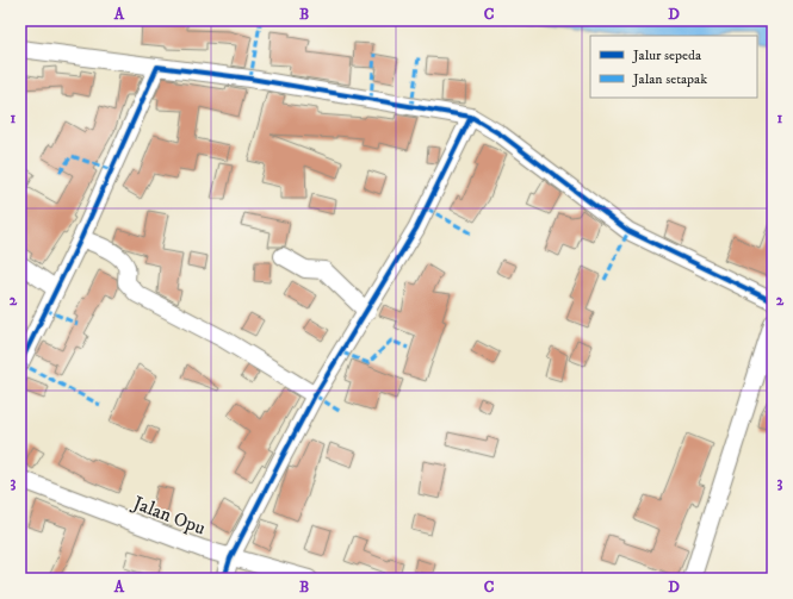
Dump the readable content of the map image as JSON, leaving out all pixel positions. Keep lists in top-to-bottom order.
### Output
{
  "streets": {
    "street": ["Jalan Opu"]
  },
  "legend": ["Jalur sepeda", "Jalan setapak"],
  "grid": {
    "columns": [
      "A",
      "B",
      "C",
      "D"
    ],
    "rows": ["1", "2", "3"]
  }
}
